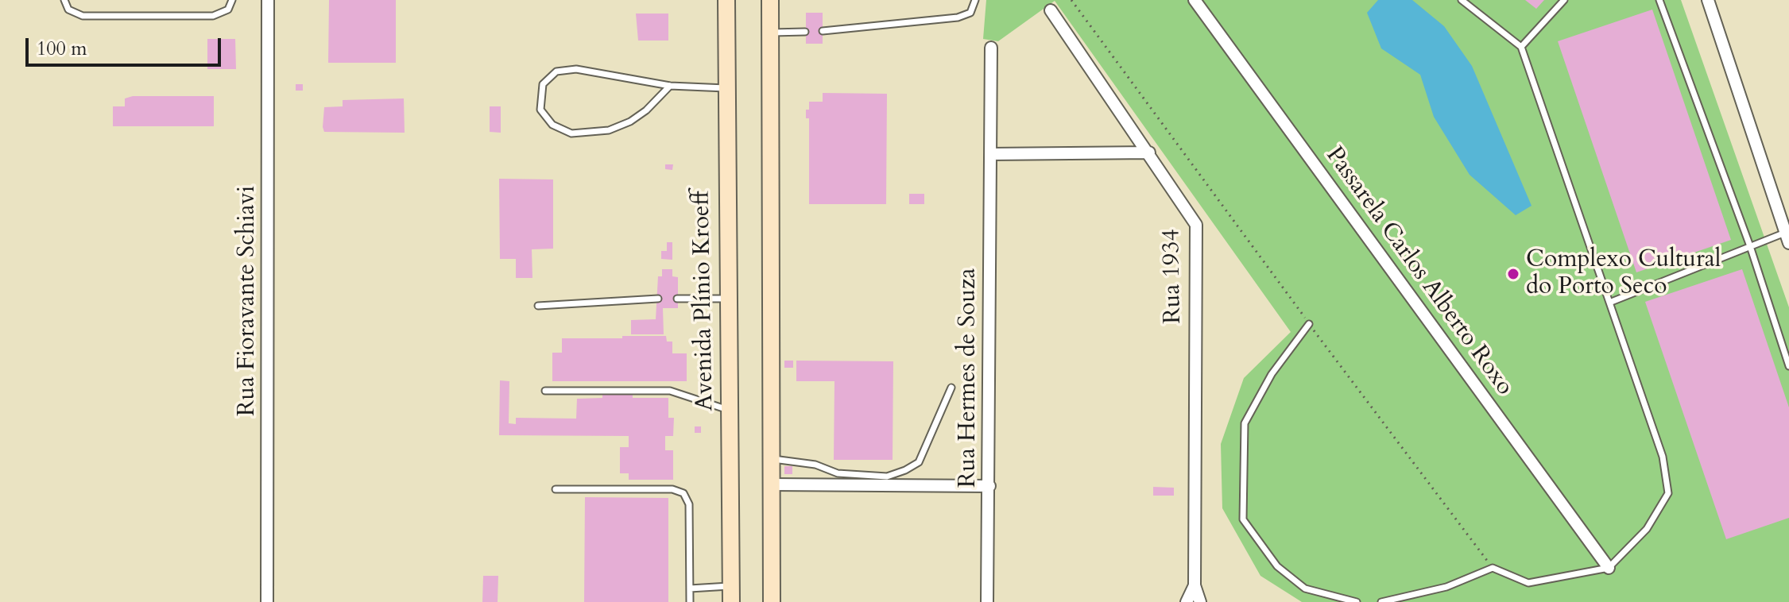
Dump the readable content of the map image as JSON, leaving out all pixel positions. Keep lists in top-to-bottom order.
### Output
{
  "streets": {
    "main road": ["Avenida Plínio Kroeff"],
    "street": [
      "Passarela Carlos Alberto Roxo",
      "Rua 1934",
      "Rua Fioravante Schiavi",
      "Rua Hermes de Souza"
    ]
  },
  "places": ["Complexo Cultural do Porto Seco"],
  "scale_bar": "100 m"
}
